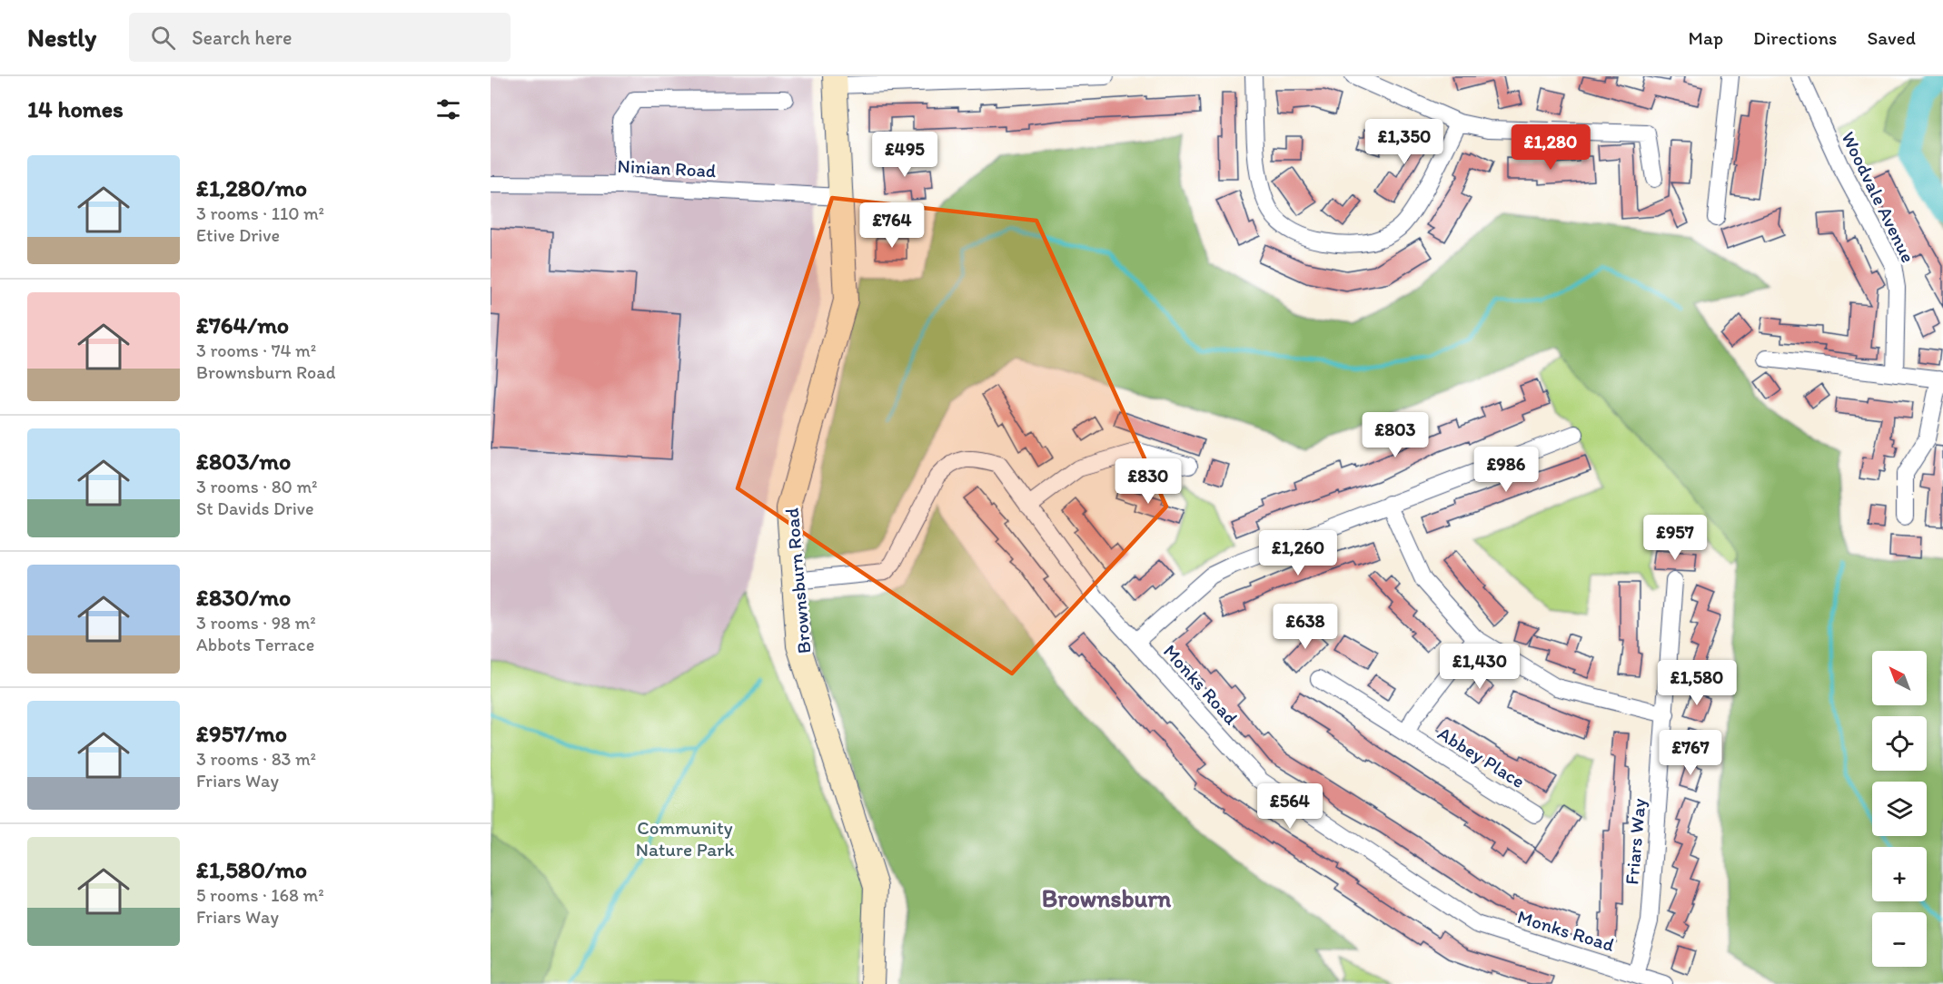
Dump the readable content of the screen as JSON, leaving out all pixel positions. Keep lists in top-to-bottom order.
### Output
{
  "streets": {
    "main road": ["Brownsburn Road"],
    "street": [
      "Ninian Road",
      "Woodvale Avenue",
      "Monks Road",
      "Abbey Place",
      "Friars Way"
    ]
  },
  "crossings": [
    ["Ninian Road", "Brownsburn Road"],
    ["Brownsburn Road", "Monks Road"],
    ["Monks Road", "Friars Way"]
  ],
  "districts": ["Brownsburn"],
  "parks": ["Community Nature Park"],
  "north": "top left",
  "page": {
    "header": "Nestly",
    "search": "Search here",
    "nav": ["Map", "Directions", "Saved"],
    "heading": "14 homes",
    "price": [
      "£1,350",
      "£1,280",
      "£495",
      "£764",
      "£803",
      "£986",
      "£830",
      "£957",
      "£1,260",
      "£638",
      "£1,430",
      "£1,580",
      "£767",
      "£564"
    ],
    "list": [
      {
        "name": "£1,280/mo",
        "note": "3 rooms · 110 m² · Etive Drive"
      },
      {
        "name": "£764/mo",
        "note": "3 rooms · 74 m² · Brownsburn Road"
      },
      {
        "name": "£803/mo",
        "note": "3 rooms · 80 m² · St Davids Drive"
      },
      {
        "name": "£830/mo",
        "note": "3 rooms · 98 m² · Abbots Terrace"
      },
      {
        "name": "£957/mo",
        "note": "3 rooms · 83 m² · Friars Way"
      },
      {
        "name": "£1,580/mo",
        "note": "5 rooms · 168 m² · Friars Way"
      }
    ],
    "map_buttons": ["+", "−"]
  }
}
